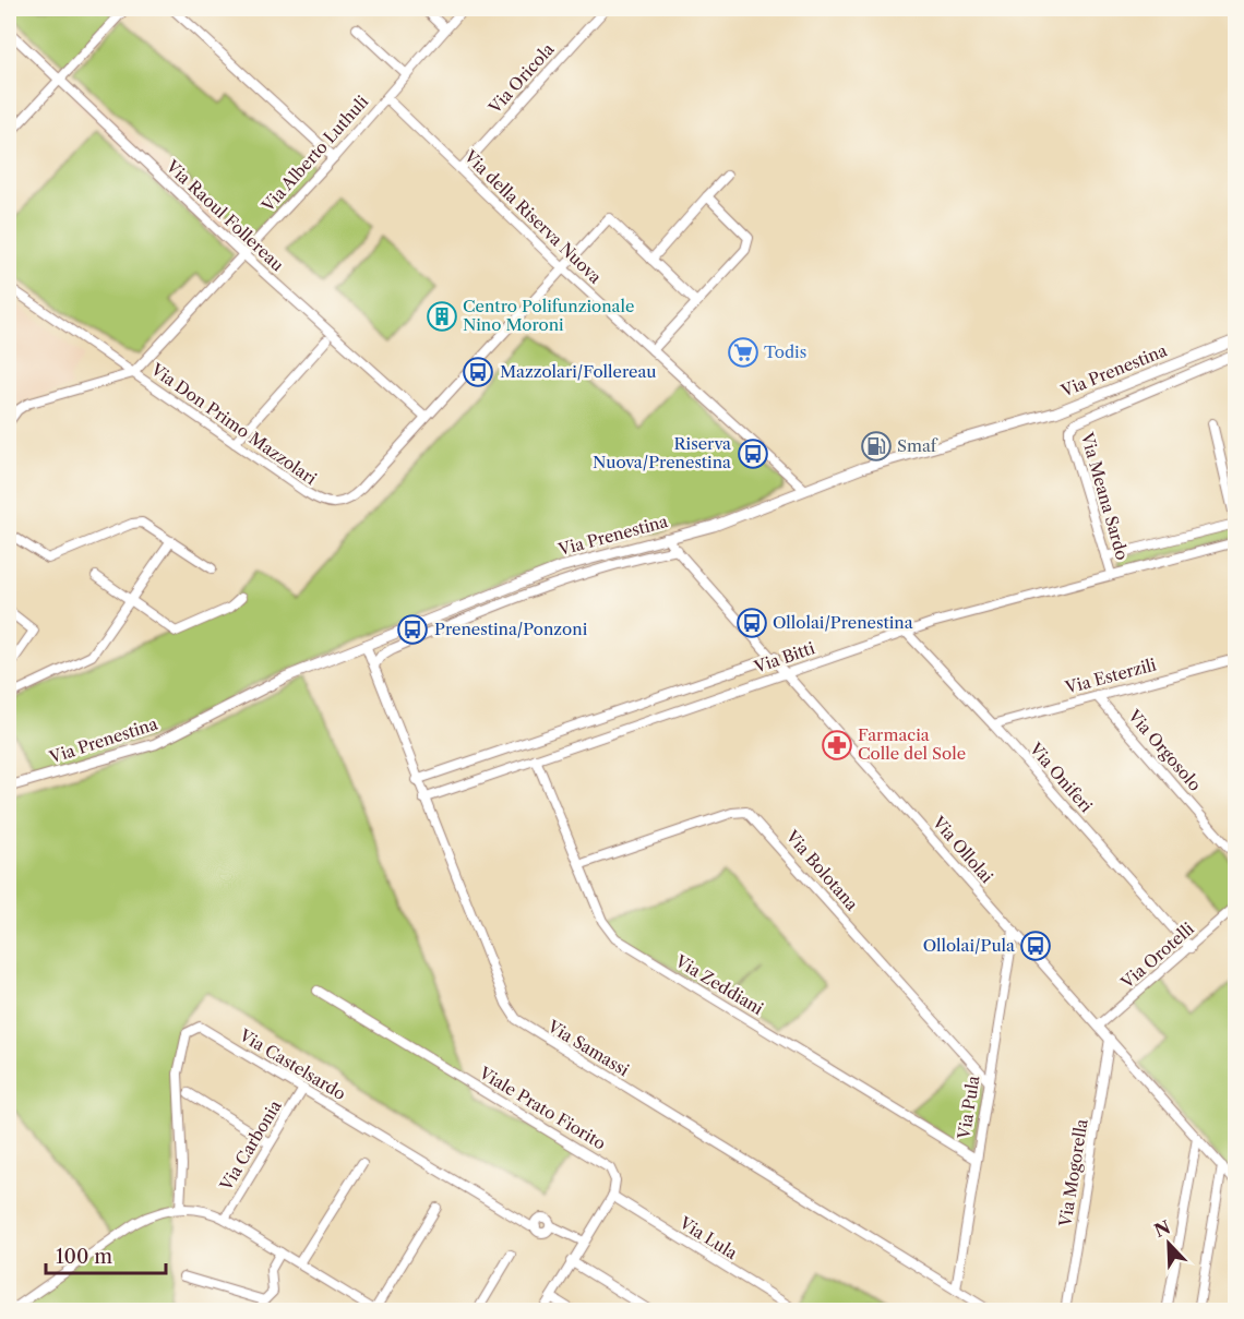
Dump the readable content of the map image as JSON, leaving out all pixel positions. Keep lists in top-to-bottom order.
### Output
{
  "streets": {
    "main road": ["Via Prenestina"],
    "street": [
      "Via Oricola",
      "Via Alberto Luthuli",
      "Via Raoul Follereau",
      "Via della Riserva Nuova",
      "Via Don Primo Mazzolari",
      "Via Meana Sardo",
      "Via Bitti",
      "Via Esterzili",
      "Via Orgosolo",
      "Via Oniferi",
      "Via Ollolai",
      "Via Bolotana",
      "Via Orotelli",
      "Via Zeddiani",
      "Via Samassi",
      "Via Castelsardo",
      "Via Pula",
      "Viale Prato Fiorito",
      "Via Carbonia",
      "Via Mogorella",
      "Via Lula"
    ]
  },
  "crossings": [
    ["Via Oricola", "Via della Riserva Nuova"],
    ["Via Alberto Luthuli", "Via Raoul Follereau"],
    ["Via Alberto Luthuli", "Via della Riserva Nuova"],
    ["Via Alberto Luthuli", "Via Don Primo Mazzolari"],
    ["Via Raoul Follereau", "Via Don Primo Mazzolari"],
    ["Via della Riserva Nuova", "Via Prenestina"],
    ["Via della Riserva Nuova", "Via Don Primo Mazzolari"],
    ["Via Prenestina", "Via Ollolai"],
    ["Via Prenestina", "Via Samassi"],
    ["Via Meana Sardo", "Via Bitti"],
    ["Via Bitti", "Via Oniferi"],
    ["Via Bitti", "Via Ollolai"],
    ["Via Bitti", "Via Zeddiani"],
    ["Via Bitti", "Via Samassi"],
    ["Via Esterzili", "Via Orgosolo"],
    ["Via Esterzili", "Via Oniferi"],
    ["Via Oniferi", "Via Orotelli"],
    ["Via Ollolai", "Via Orotelli"],
    ["Via Ollolai", "Via Pula"],
    ["Via Ollolai", "Via Mogorella"],
    ["Via Bolotana", "Via Zeddiani"],
    ["Via Bolotana", "Via Pula"],
    ["Via Zeddiani", "Via Pula"],
    ["Via Samassi", "Via Pula"],
    ["Via Castelsardo", "Via Carbonia"],
    ["Viale Prato Fiorito", "Via Lula"]
  ],
  "places": {
    "building": ["Centro Polifunzionale Nino Moroni"],
    "supermarket": ["Todis"],
    "bus stop": [
      "Mazzolari/Follereau",
      "Riserva Nuova/Prenestina",
      "Ollolai/Prenestina",
      "Prenestina/Ponzoni",
      "Ollolai/Pula"
    ],
    "fuel station": ["Smaf"],
    "pharmacy": ["Farmacia Colle del Sole"]
  },
  "scale_bar": "100 m",
  "north": "top left"
}
